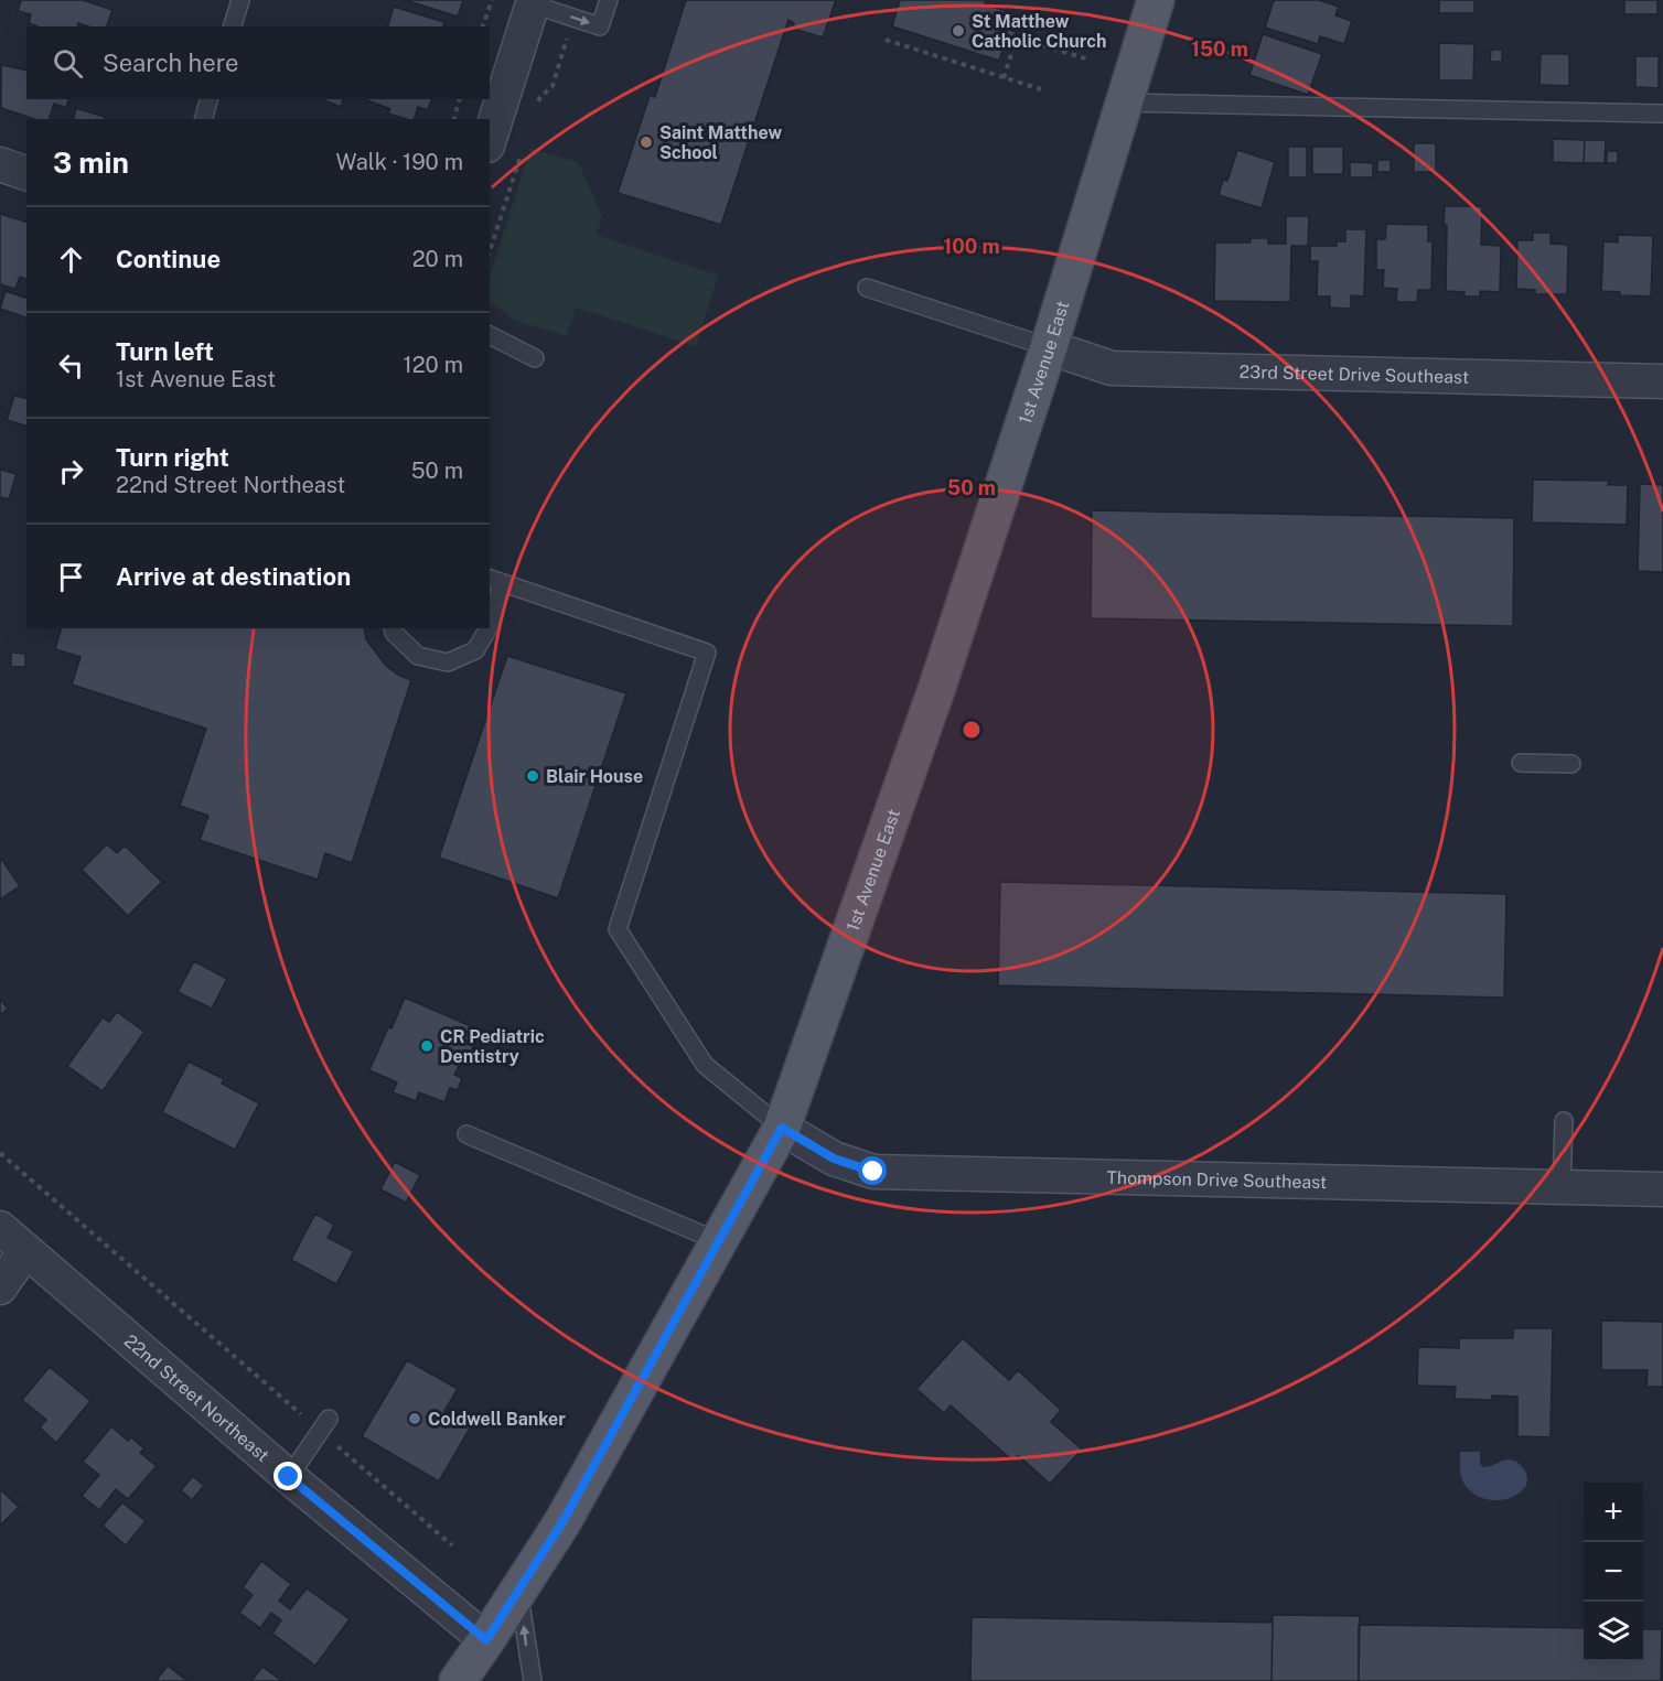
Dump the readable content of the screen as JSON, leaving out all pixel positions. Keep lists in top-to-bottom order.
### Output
{
  "streets": {
    "main road": ["1st Avenue East"],
    "street": ["23rd Street Drive Southeast", "Thompson Drive Southeast", "22nd Street Northeast"]
  },
  "crossings": [
    ["1st Avenue East", "23rd Street Drive Southeast"],
    ["1st Avenue East", "Thompson Drive Southeast"],
    ["1st Avenue East", "22nd Street Northeast"]
  ],
  "places": [
    "St Matthew Catholic Church",
    "Saint Matthew School",
    "Blair House",
    "CR Pediatric Dentistry",
    "Coldwell Banker"
  ],
  "page": {
    "search": "Search here",
    "heading": ["3 min", "Walk · 190 m"],
    "list": [
      ["Continue", "20 m"],
      ["Turn left", "1st Avenue East", "120 m"],
      ["Turn right", "22nd Street Northeast", "50 m"],
      "Arrive at destination"
    ],
    "map_buttons": ["+", "−"]
  },
  "rings": ["150 m", "100 m", "50 m"]
}
